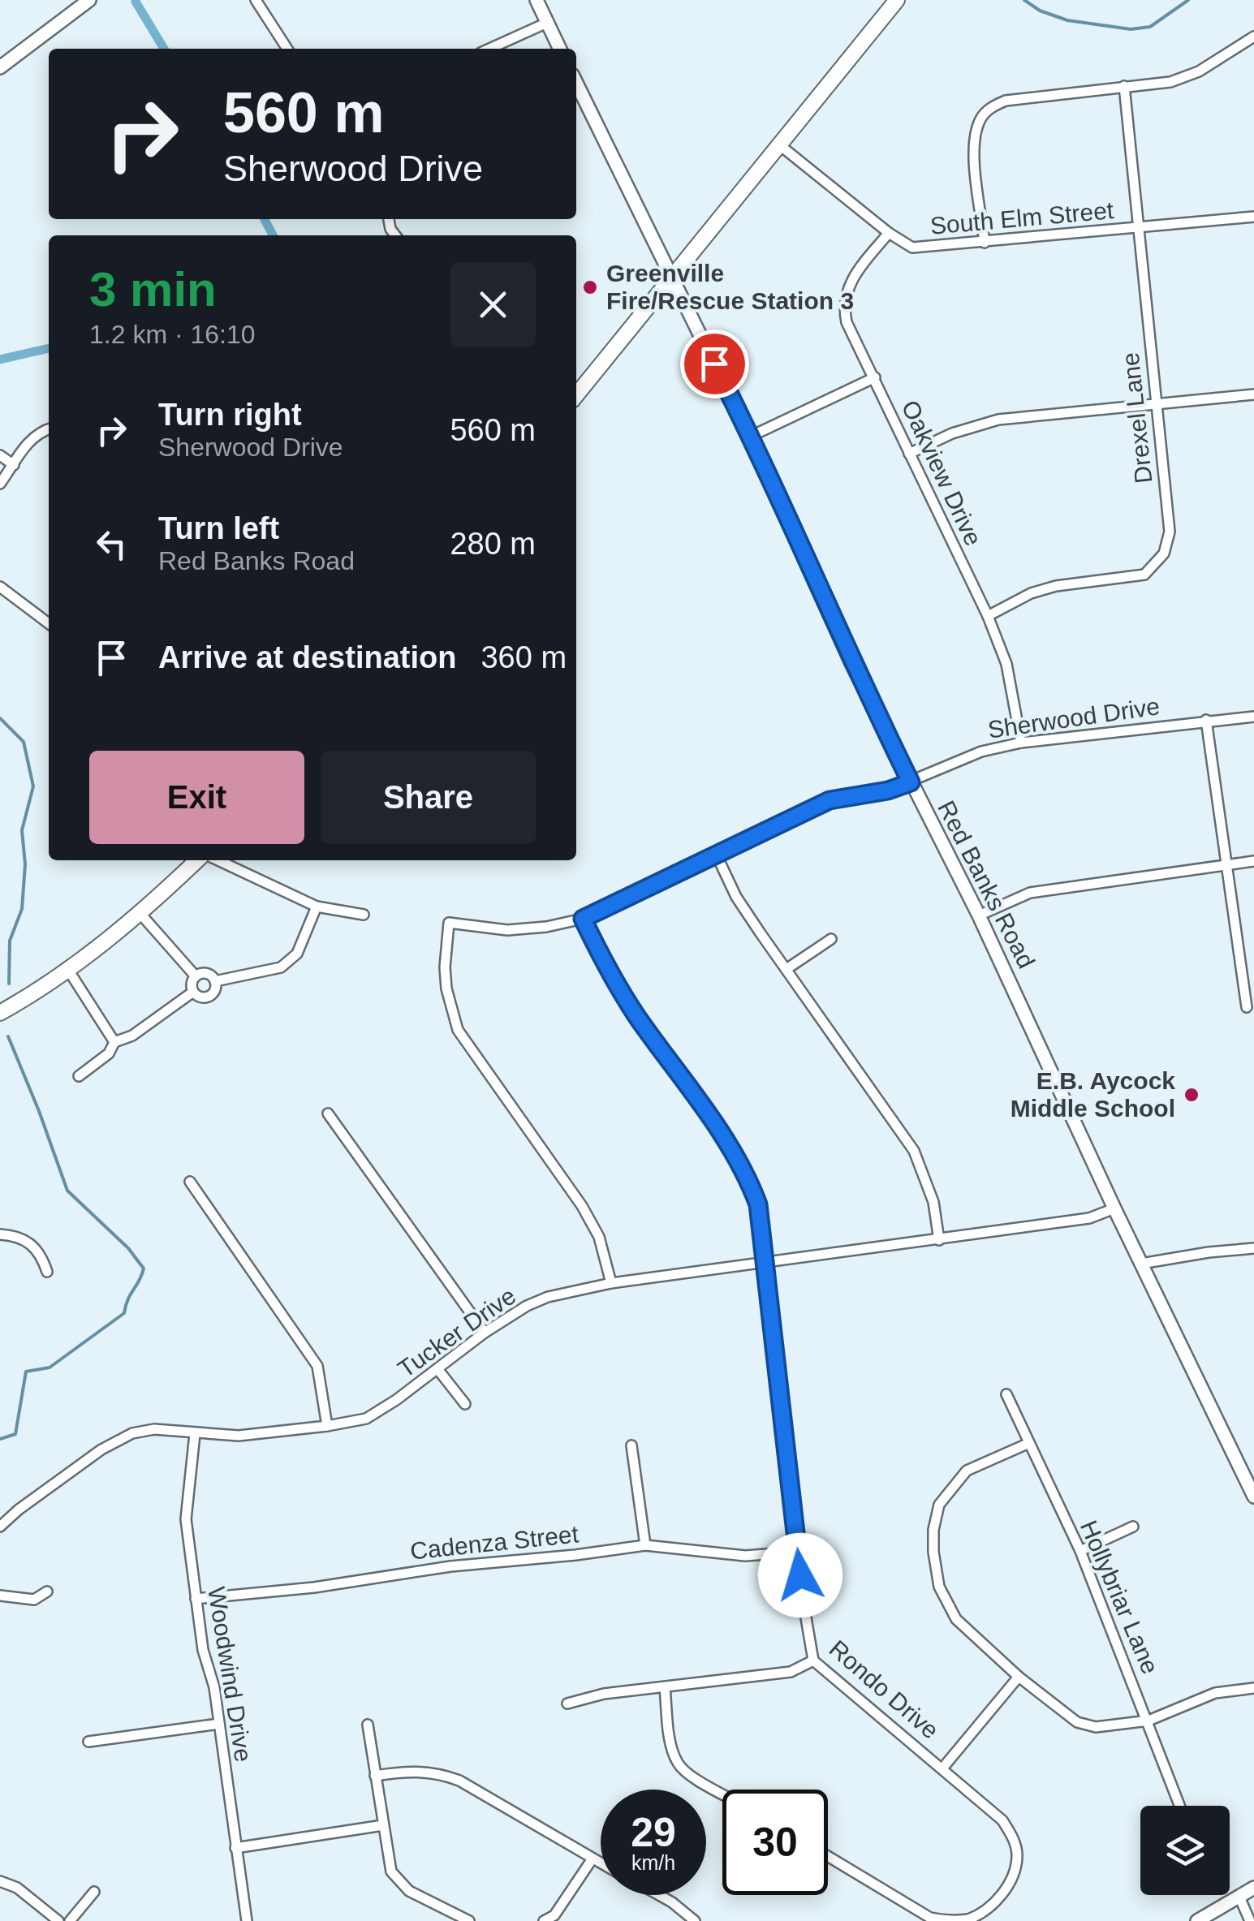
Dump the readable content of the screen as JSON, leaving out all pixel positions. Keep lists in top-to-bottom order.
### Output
{
  "streets": {
    "street": [
      "South Elm Street",
      "Drexel Lane",
      "Oakview Drive",
      "Sherwood Drive",
      "Red Banks Road",
      "Tucker Drive",
      "Cadenza Street",
      "Hollybriar Lane",
      "Woodwind Drive",
      "Rondo Drive"
    ]
  },
  "crossings": [
    ["South Elm Street", "Drexel Lane"],
    ["South Elm Street", "Oakview Drive"],
    ["Drexel Lane", "Oakview Drive"],
    ["Oakview Drive", "Sherwood Drive"],
    ["Sherwood Drive", "Red Banks Road"],
    ["Sherwood Drive", "Tucker Drive"],
    ["Sherwood Drive", "Rondo Drive"],
    ["Red Banks Road", "Tucker Drive"],
    ["Tucker Drive", "Woodwind Drive"],
    ["Tucker Drive", "Rondo Drive"],
    ["Cadenza Street", "Woodwind Drive"],
    ["Cadenza Street", "Rondo Drive"]
  ],
  "places": ["Greenville Fire/Rescue Station 3", "E.B. Aycock Middle School"],
  "page": {
    "turn": ["560 m", "Sherwood Drive"],
    "heading": ["3 min", "1.2 km · 16:10"],
    "list": [
      {
        "name": "Turn right",
        "note": "Sherwood Drive",
        "value": "560 m"
      },
      {
        "name": "Turn left",
        "note": "Red Banks Road",
        "value": "280 m"
      },
      {
        "name": "Arrive at destination",
        "value": "360 m"
      }
    ],
    "buttons": ["Exit", "Share"],
    "speed": "29 km/h",
    "limit": "30"
  }
}
